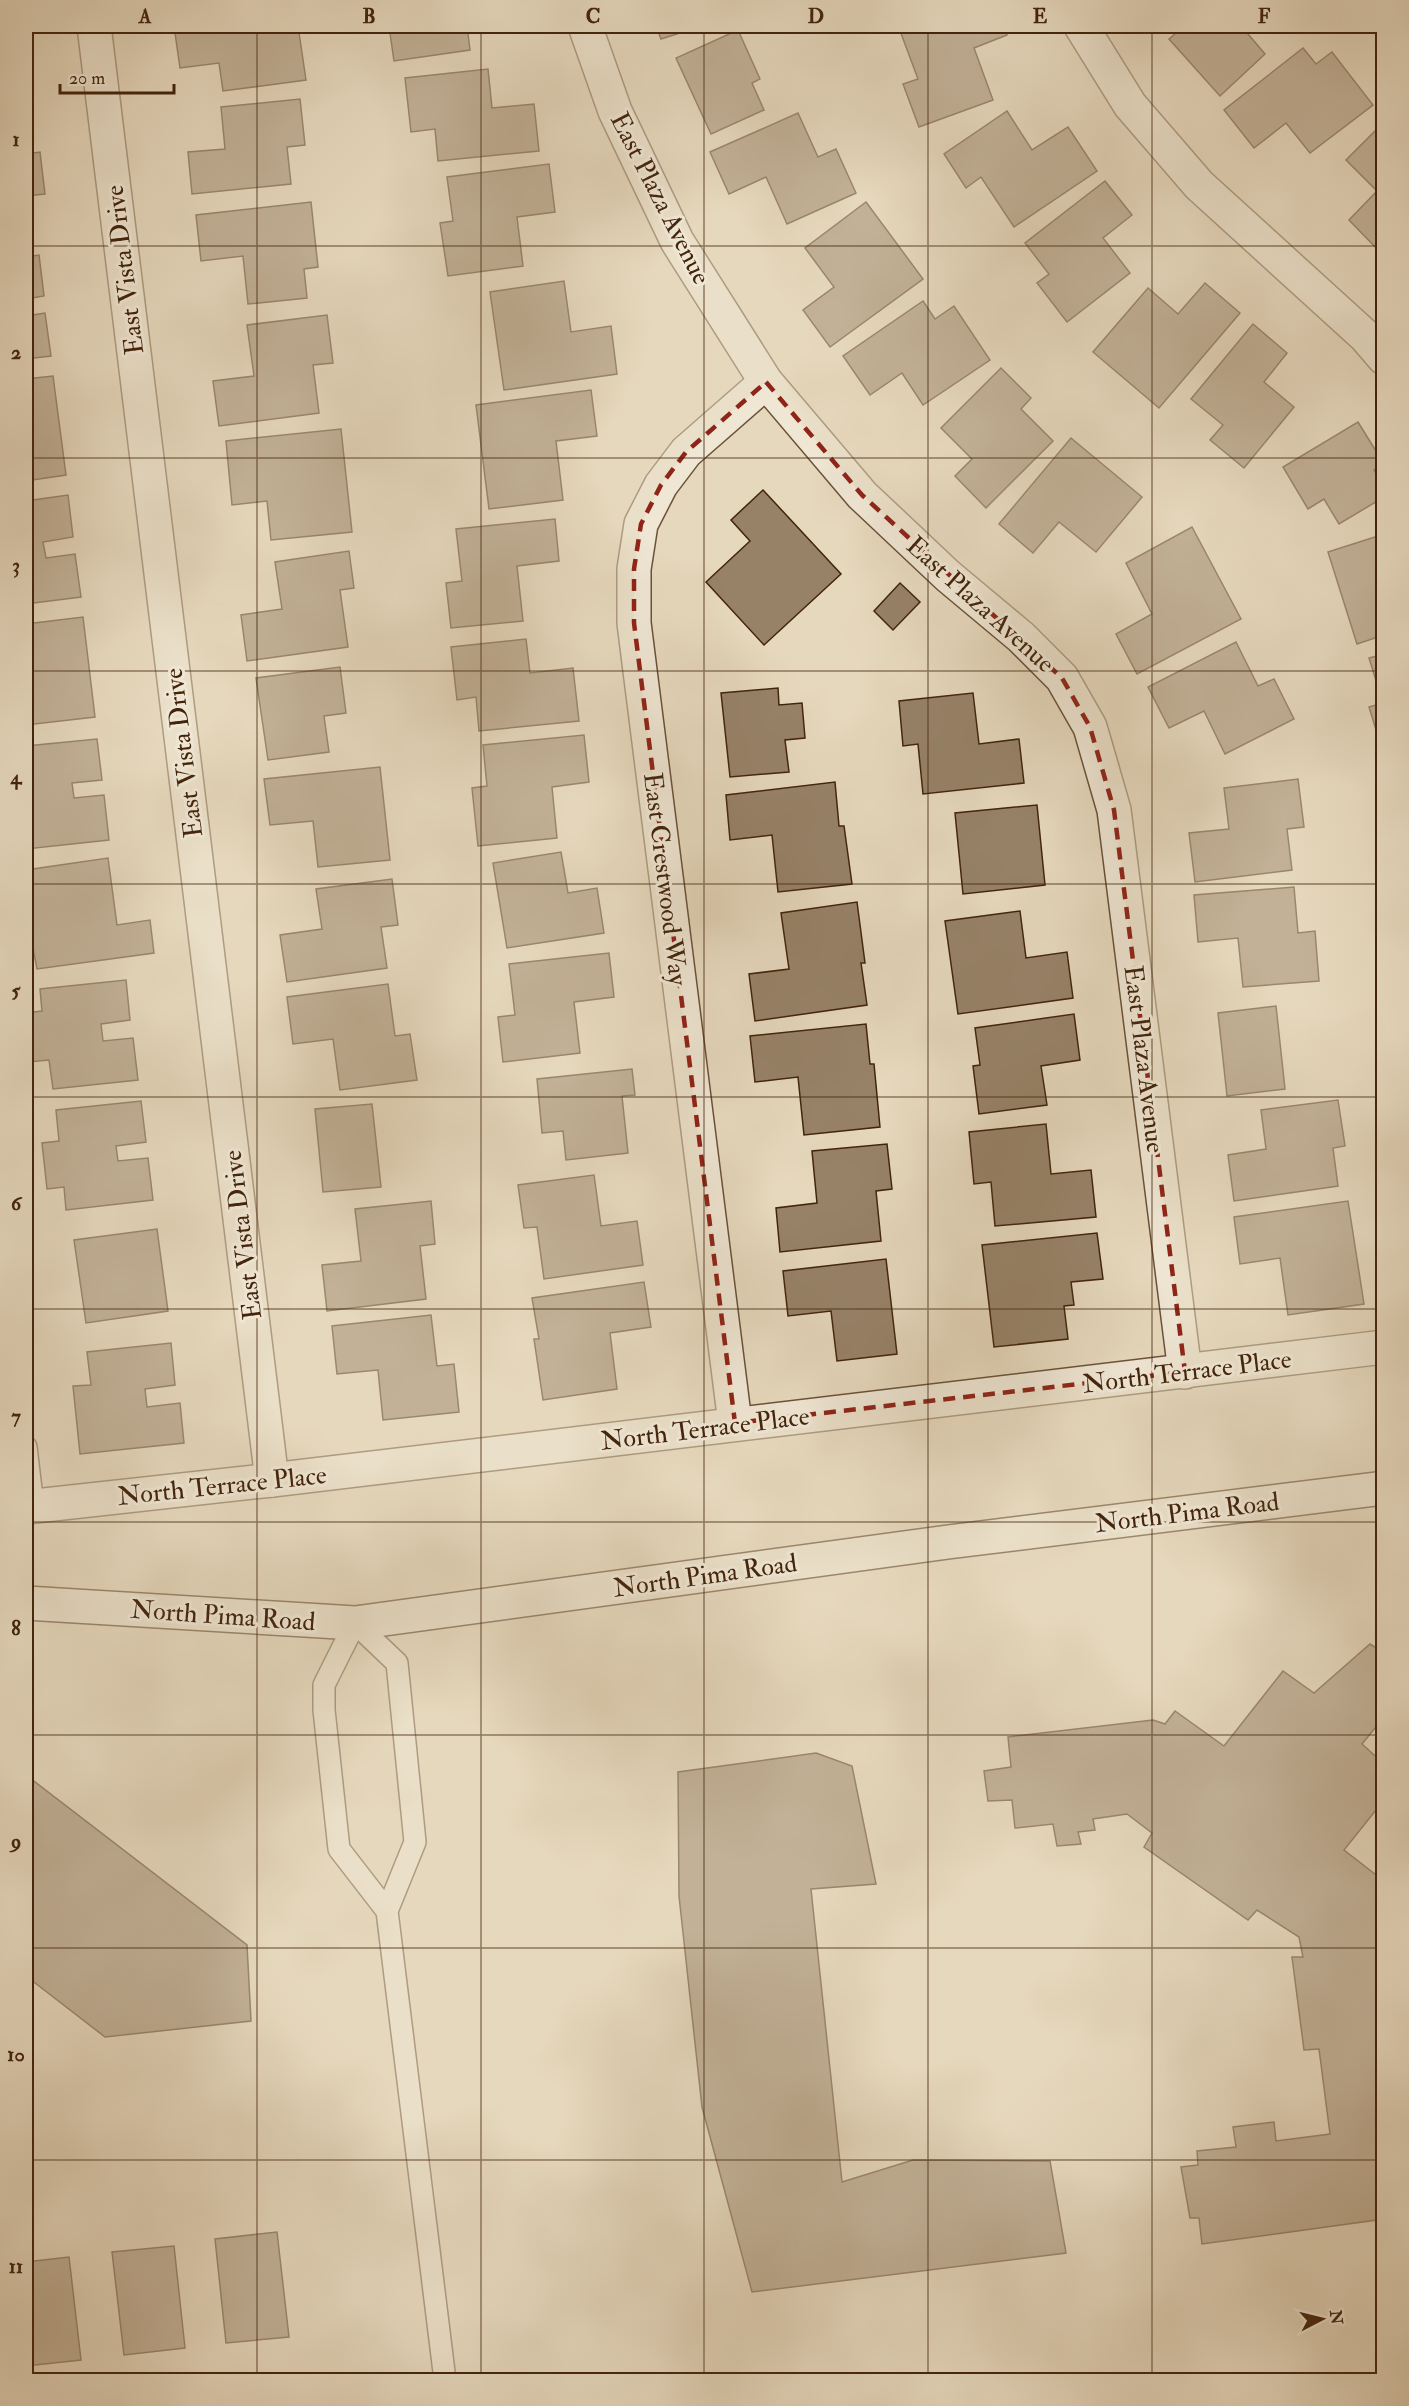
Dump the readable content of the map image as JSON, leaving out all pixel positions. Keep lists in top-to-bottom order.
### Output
{
  "streets": {
    "street": [
      "East Plaza Avenue",
      "East Vista Drive",
      "East Crestwood Way",
      "North Terrace Place",
      "North Pima Road"
    ]
  },
  "crossings": [
    ["East Plaza Avenue", "East Crestwood Way"],
    ["East Plaza Avenue", "North Terrace Place"],
    ["East Vista Drive", "North Terrace Place"],
    ["East Crestwood Way", "North Terrace Place"]
  ],
  "scale_bar": "20 m",
  "north": "right",
  "grid": {
    "columns": [
      "A",
      "B",
      "C",
      "D",
      "E",
      "F"
    ],
    "rows": [
      "1",
      "2",
      "3",
      "4",
      "5",
      "6",
      "7",
      "8",
      "9",
      "10",
      "11"
    ]
  }
}
